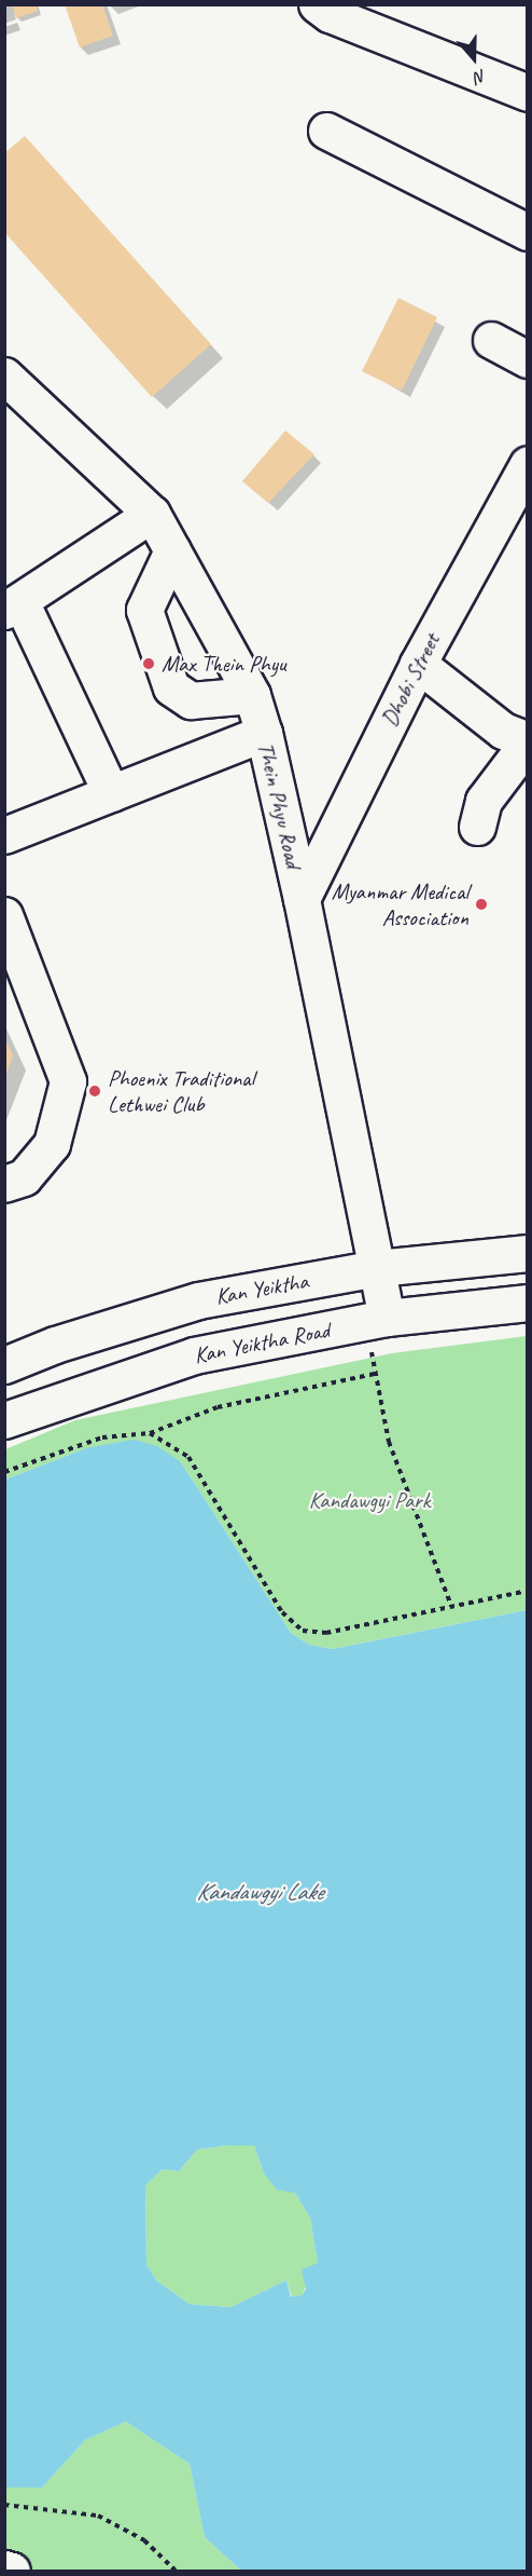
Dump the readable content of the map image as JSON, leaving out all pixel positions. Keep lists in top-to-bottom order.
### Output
{
  "streets": {
    "main road": [
      "Dhobi Street",
      "Thein Phyu Road",
      "Kan Yeiktha",
      "Kan Yeiktha Road"
    ]
  },
  "crossings": [
    ["Dhobi Street", "Thein Phyu Road"],
    ["Thein Phyu Road", "Kan Yeiktha"],
    ["Thein Phyu Road", "Kan Yeiktha Road"]
  ],
  "water": ["Kandawgyi Lake"],
  "parks": ["Kandawgyi Park"],
  "places": ["Max Thein Phyu", "Myanmar Medical Association", "Phoenix Traditional Lethwei Club"],
  "north": "bottom"
}
